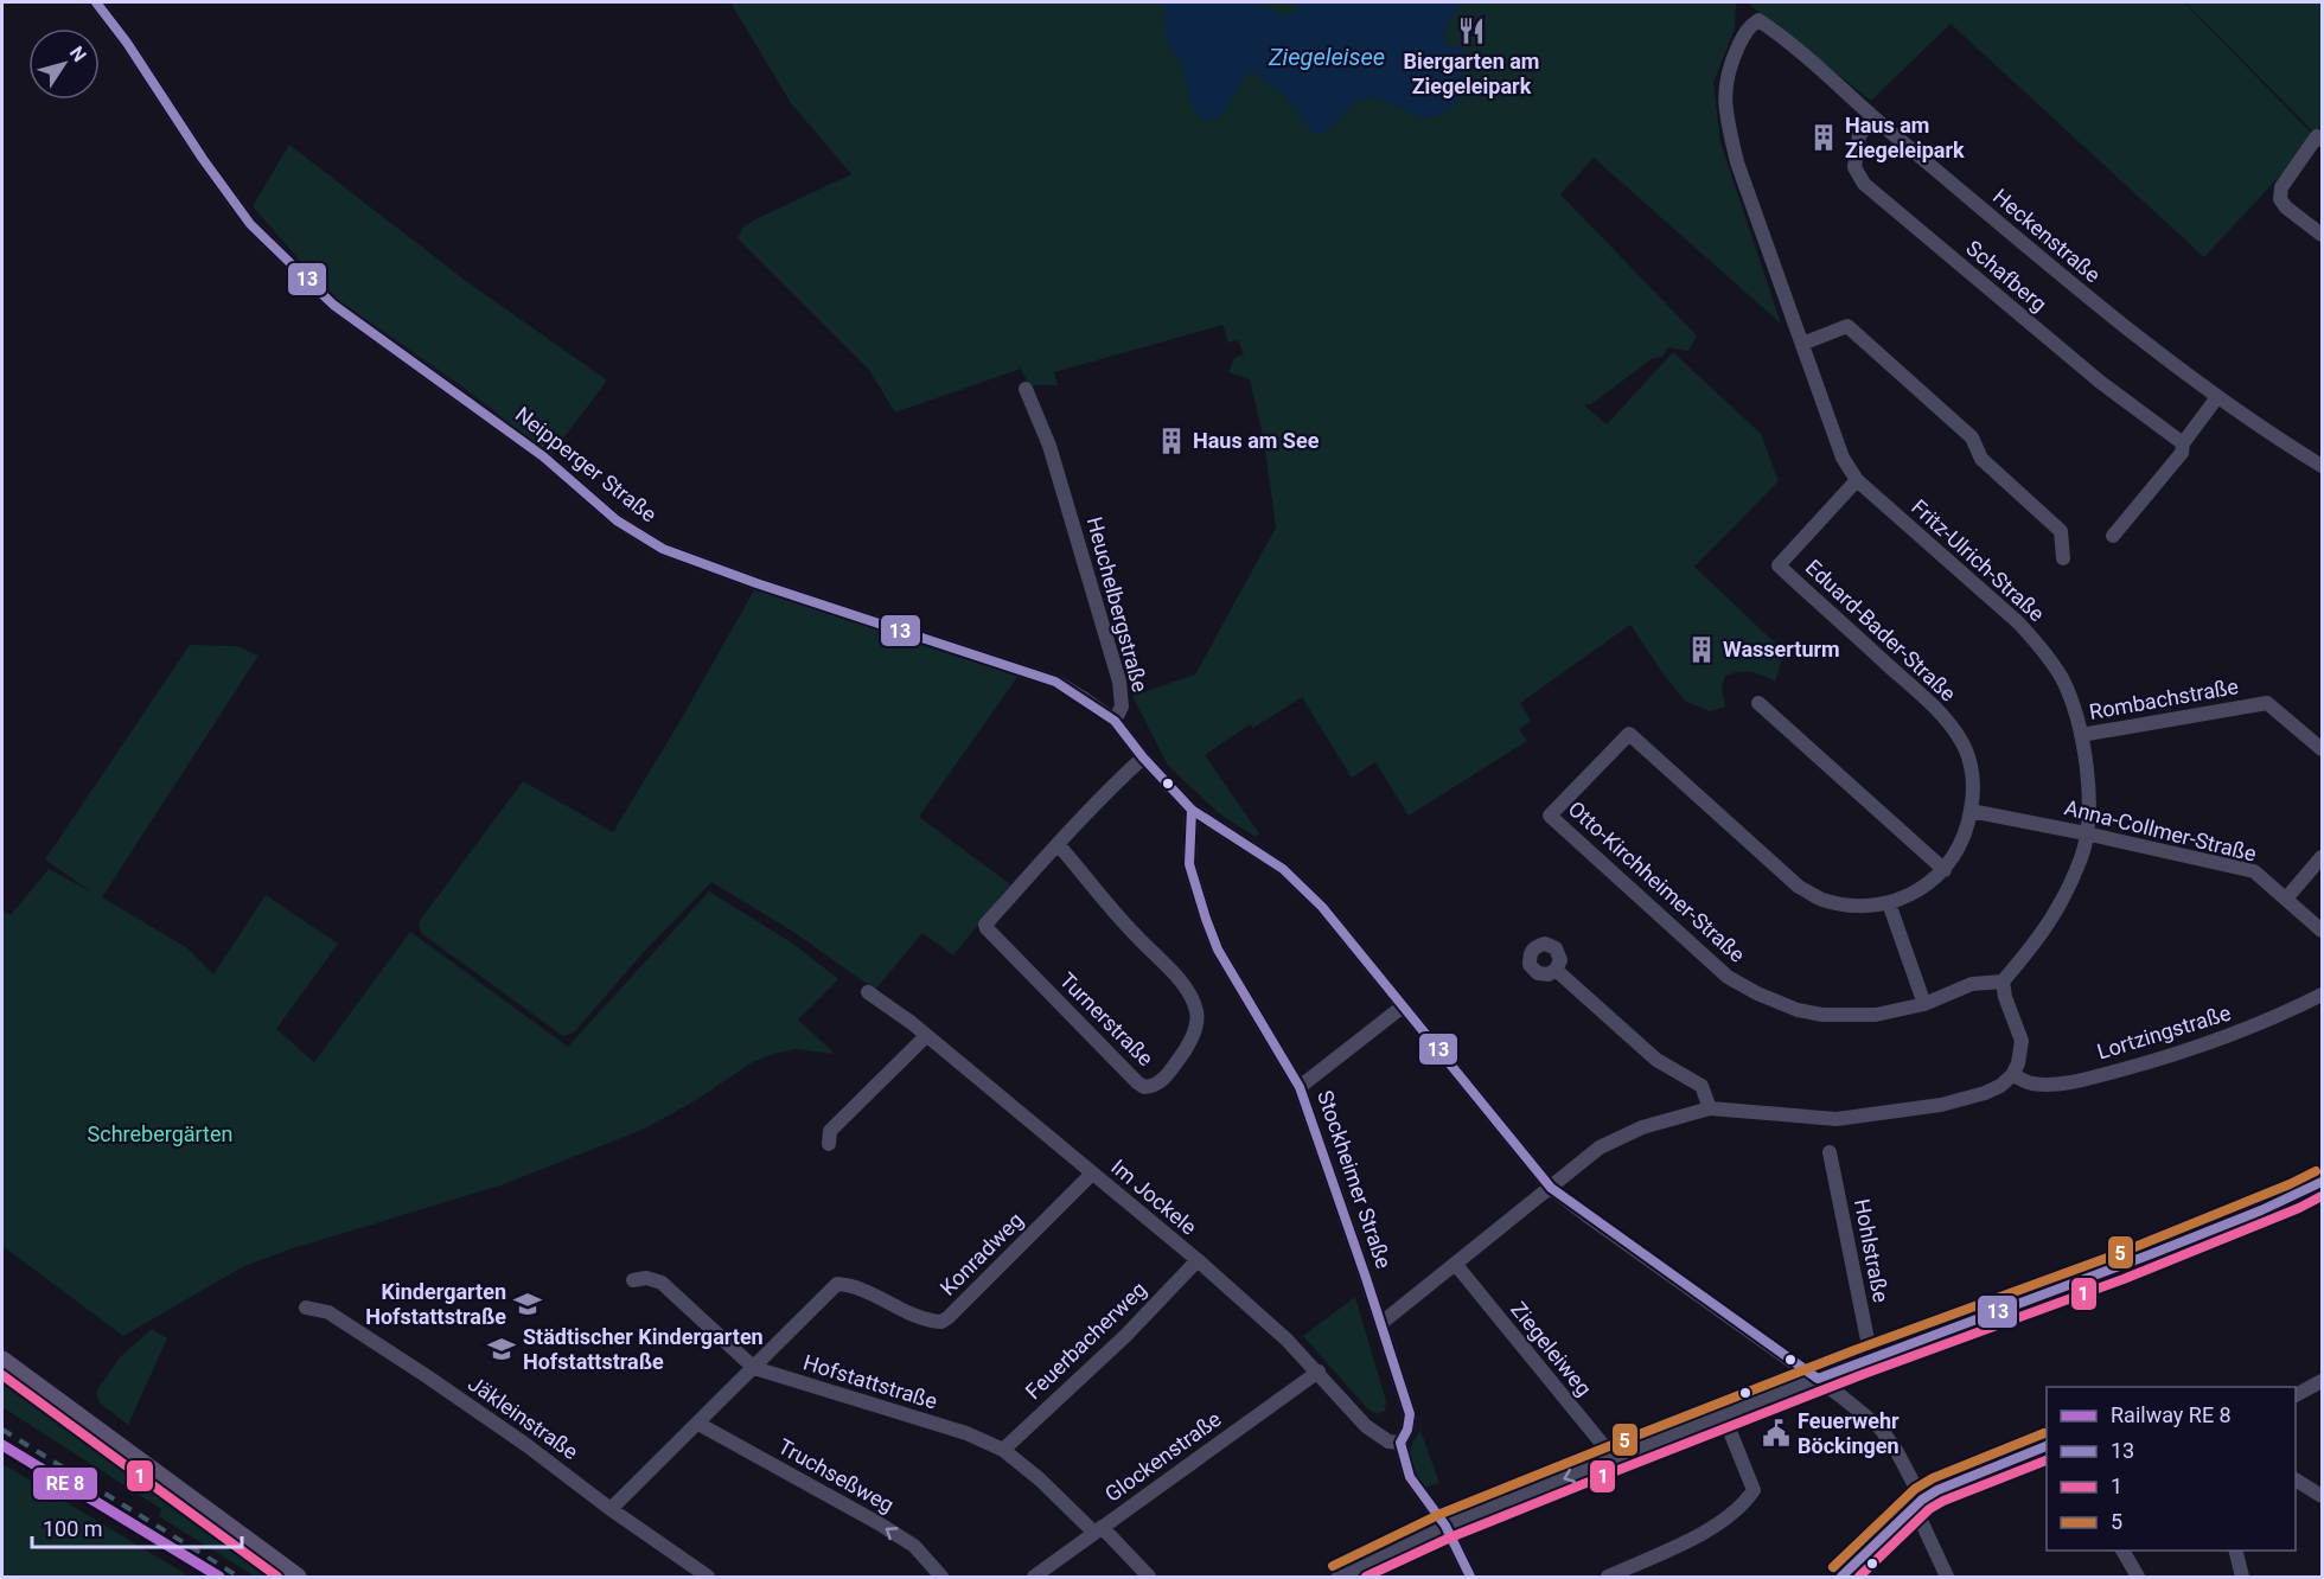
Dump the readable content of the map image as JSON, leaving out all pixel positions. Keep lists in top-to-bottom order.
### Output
{
  "streets": {
    "street": [
      "Heckenstraße",
      "Schafberg",
      "Neipperger Straße",
      "Fritz-Ulrich-Straße",
      "Heuchelbergstraße",
      "Eduard-Bader-Straße",
      "Rombachstraße",
      "Anna-Collmer-Straße",
      "Otto-Kirchheimer-Straße",
      "Turnerstraße",
      "Lortzingstraße",
      "Stockheimer Straße",
      "Im Jockele",
      "Hohlstraße",
      "Konradweg",
      "Feuerbacherweg",
      "Ziegeleiweg",
      "Hofstattstraße",
      "Jäkleinstraße",
      "Glockenstraße",
      "Truchseßweg"
    ]
  },
  "crossings": [
    ["Heckenstraße", "Schafberg"],
    ["Heckenstraße", "Fritz-Ulrich-Straße"],
    ["Neipperger Straße", "Heuchelbergstraße"],
    ["Fritz-Ulrich-Straße", "Eduard-Bader-Straße"],
    ["Fritz-Ulrich-Straße", "Rombachstraße"],
    ["Fritz-Ulrich-Straße", "Anna-Collmer-Straße"],
    ["Fritz-Ulrich-Straße", "Otto-Kirchheimer-Straße"],
    ["Heuchelbergstraße", "Turnerstraße"],
    ["Heuchelbergstraße", "Stockheimer Straße"],
    ["Eduard-Bader-Straße", "Anna-Collmer-Straße"],
    ["Eduard-Bader-Straße", "Otto-Kirchheimer-Straße"],
    ["Stockheimer Straße", "Im Jockele"],
    ["Im Jockele", "Konradweg"],
    ["Im Jockele", "Feuerbacherweg"],
    ["Im Jockele", "Glockenstraße"],
    ["Konradweg", "Hofstattstraße"],
    ["Feuerbacherweg", "Hofstattstraße"],
    ["Hofstattstraße", "Glockenstraße"]
  ],
  "one_way": ["Truchseßweg"],
  "water": ["Ziegeleisee"],
  "parks": ["Schrebergärten"],
  "places": {
    "restaurant": ["Biergarten am Ziegeleipark"],
    "building": ["Haus am Ziegeleipark", "Haus am See", "Wasserturm"],
    "school or university": ["Kindergarten Hofstattstraße", "Städtischer Kindergarten Hofstattstraße"],
    "public building": ["Feuerwehr Böckingen"]
  },
  "lines": ["transit line 13", "transit line 5", "transit line 1"],
  "legend": [
    "Railway RE 8",
    "13",
    "1",
    "5"
  ],
  "scale_bar": "100 m",
  "north": "top right"
}
